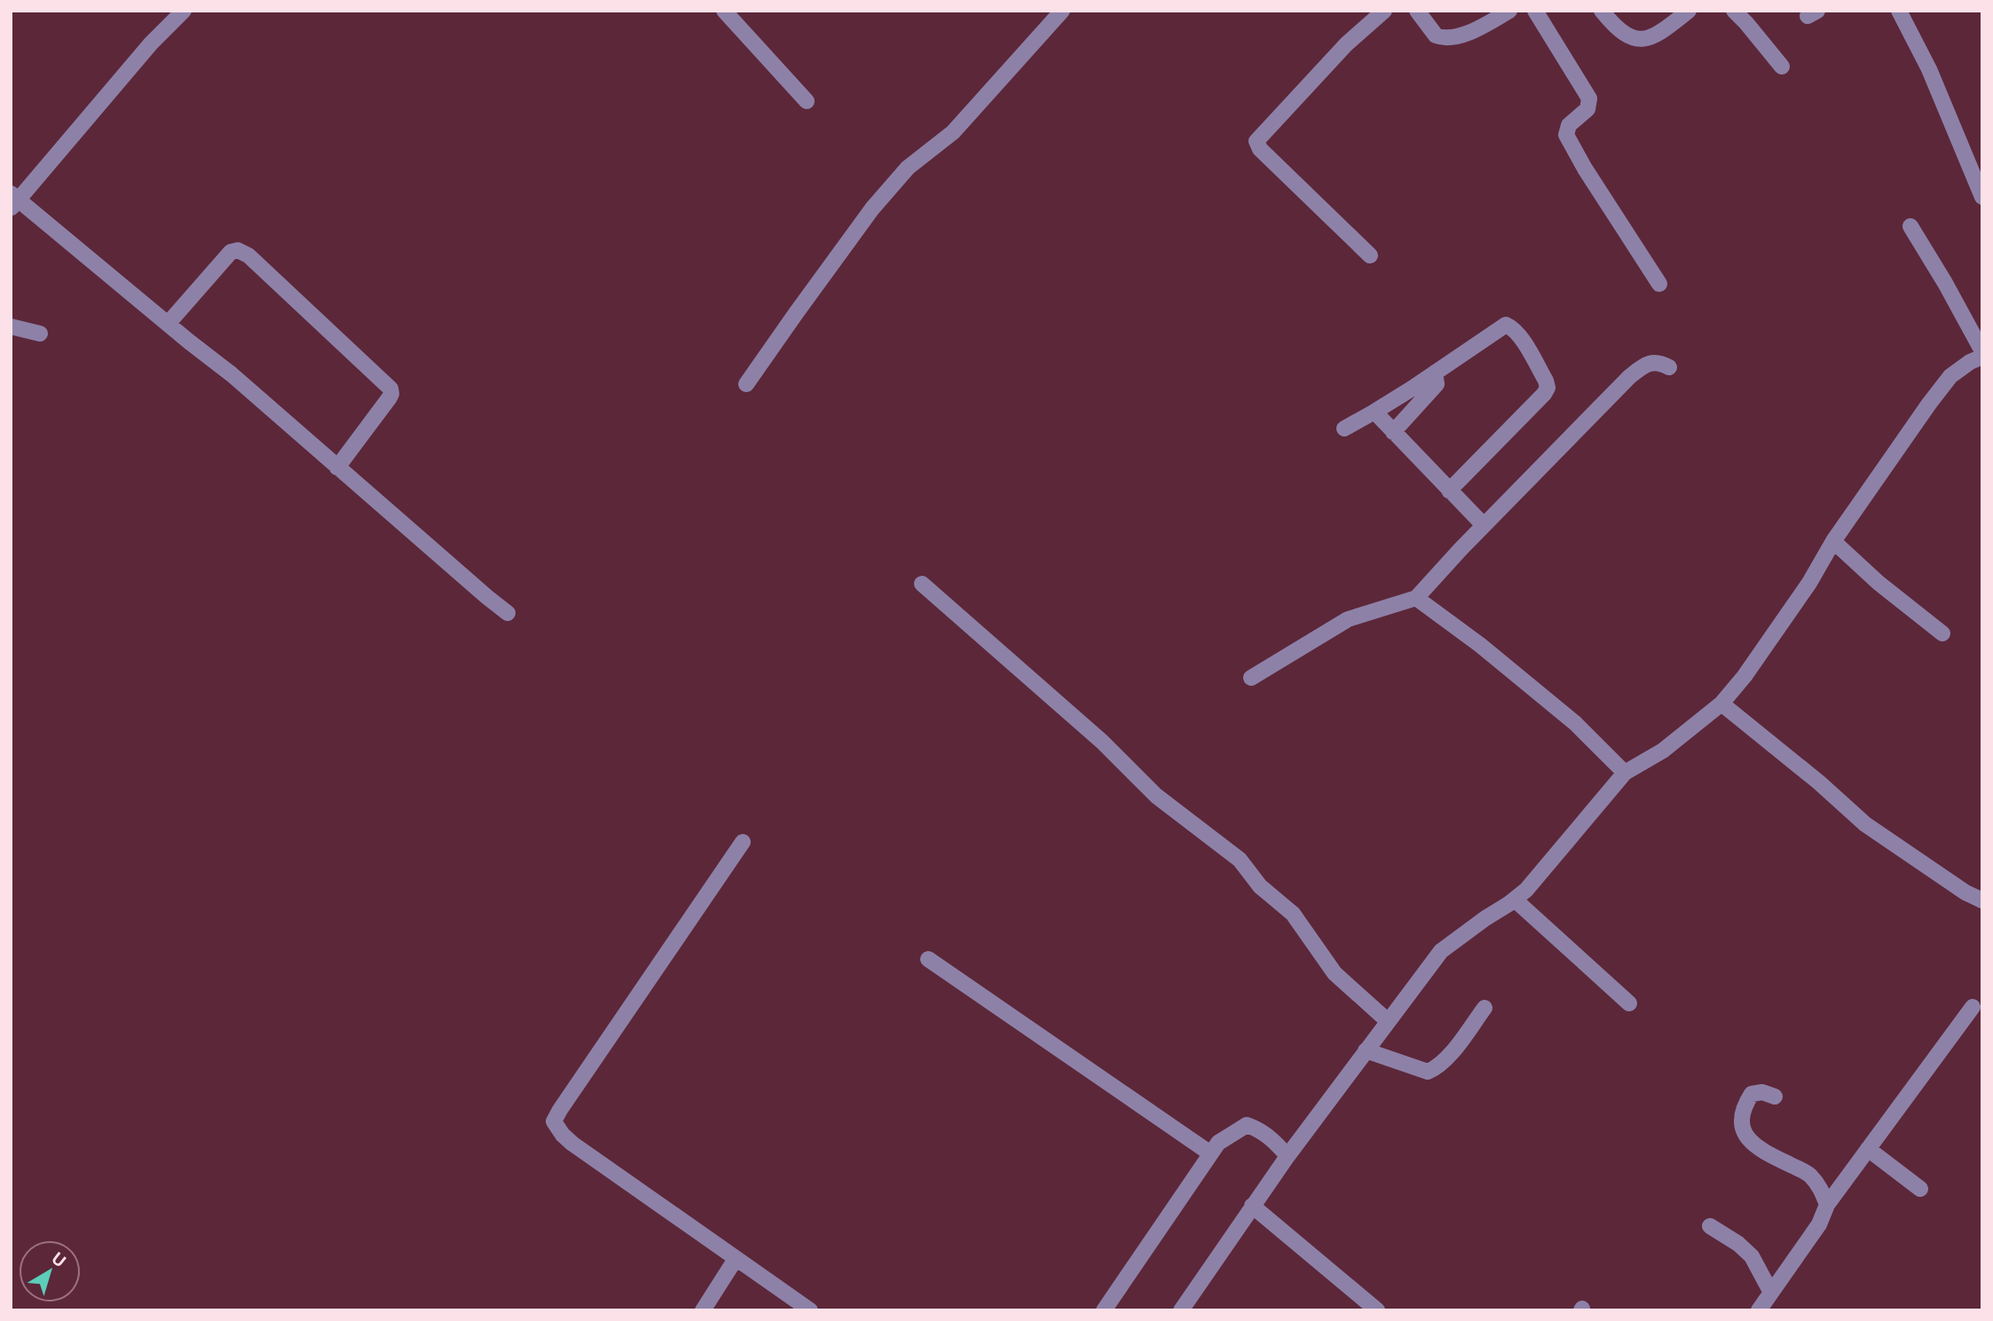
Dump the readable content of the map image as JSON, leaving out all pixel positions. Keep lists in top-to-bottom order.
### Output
{
  "north": "top right"
}
